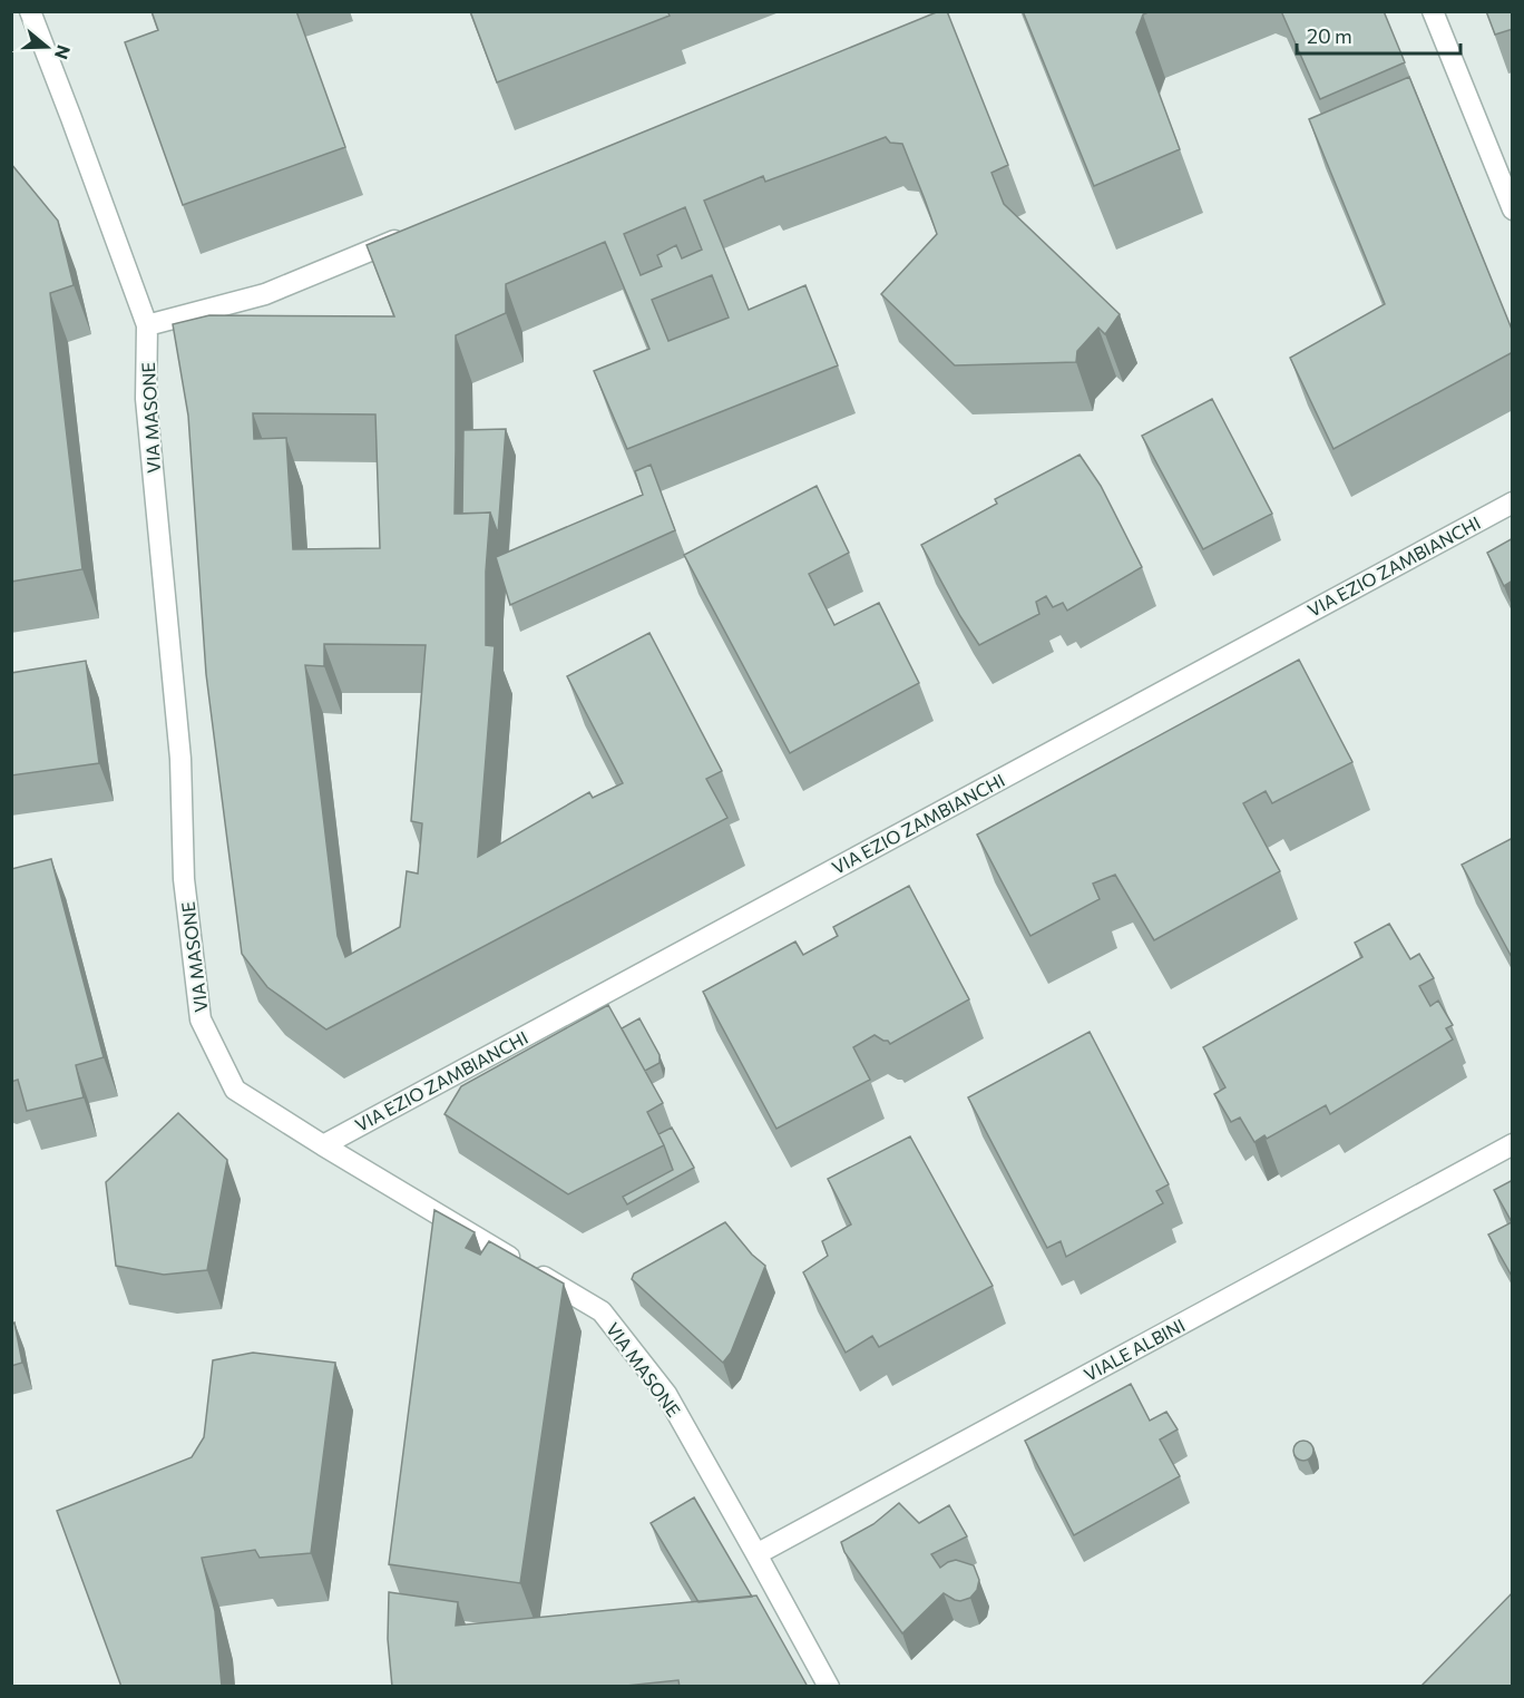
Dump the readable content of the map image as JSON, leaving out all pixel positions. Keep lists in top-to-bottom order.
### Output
{
  "streets": {
    "street": ["VIA MASONE", "VIA EZIO ZAMBIANCHI", "VIALE ALBINI"]
  },
  "crossings": [
    ["VIA MASONE", "VIA EZIO ZAMBIANCHI"],
    ["VIA MASONE", "VIALE ALBINI"]
  ],
  "scale_bar": "20 m",
  "north": "right"
}
